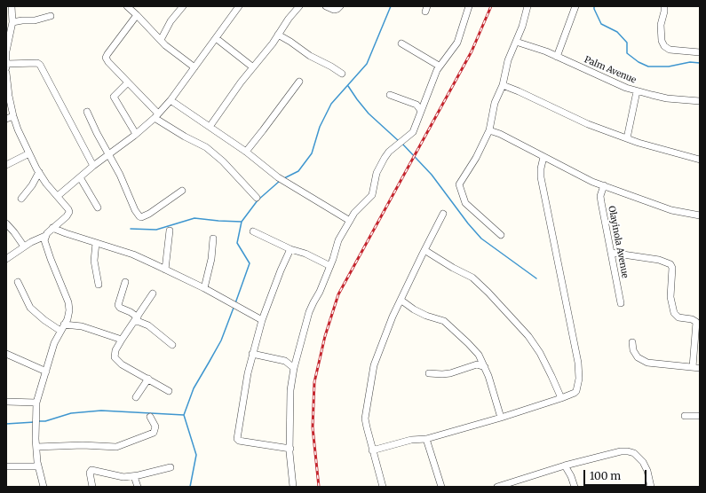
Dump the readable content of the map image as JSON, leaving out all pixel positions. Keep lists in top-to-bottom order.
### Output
{
  "streets": {
    "street": ["Palm Avenue", "Olayinola Avenue"]
  },
  "scale_bar": "100 m"
}
